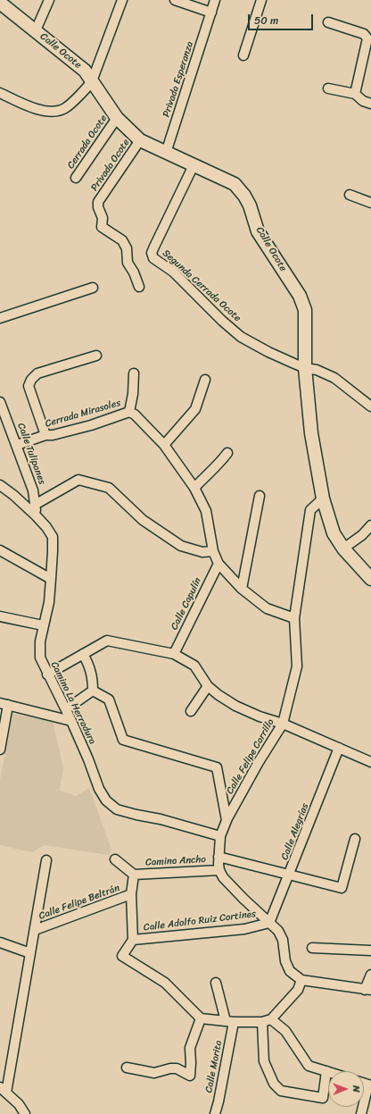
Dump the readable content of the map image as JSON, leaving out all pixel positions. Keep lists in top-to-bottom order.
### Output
{
  "streets": {
    "street": [
      "Calle Ocote",
      "Privada Esperanza",
      "Cerrada Ocote",
      "Privada Ocote",
      "Segunda Cerrada Ocote",
      "Cerrada Mirasoles",
      "Calle Tulipanes",
      "Calle Capulín",
      "Camino La Herradura",
      "Calle Felipe Carrillo",
      "Calle Alegrías",
      "Camino Ancho",
      "Calle Felipe Beltrán",
      "Calle Adolfo Ruiz Cortines",
      "Calle Morita"
    ]
  },
  "crossings": [
    ["Calle Ocote", "Privada Esperanza"],
    ["Calle Ocote", "Cerrada Ocote"],
    ["Calle Ocote", "Privada Ocote"],
    ["Calle Ocote", "Segunda Cerrada Ocote"],
    ["Calle Ocote", "Calle Felipe Carrillo"],
    ["Cerrada Mirasoles", "Calle Tulipanes"],
    ["Cerrada Mirasoles", "Calle Capulín"],
    ["Calle Tulipanes", "Camino La Herradura"],
    ["Camino La Herradura", "Calle Felipe Carrillo"],
    ["Calle Alegrías", "Camino Ancho"],
    ["Calle Alegrías", "Calle Adolfo Ruiz Cortines"],
    ["Camino Ancho", "Calle Felipe Beltrán"],
    ["Camino Ancho", "Calle Adolfo Ruiz Cortines"]
  ],
  "scale_bar": "50 m",
  "north": "right"
}
